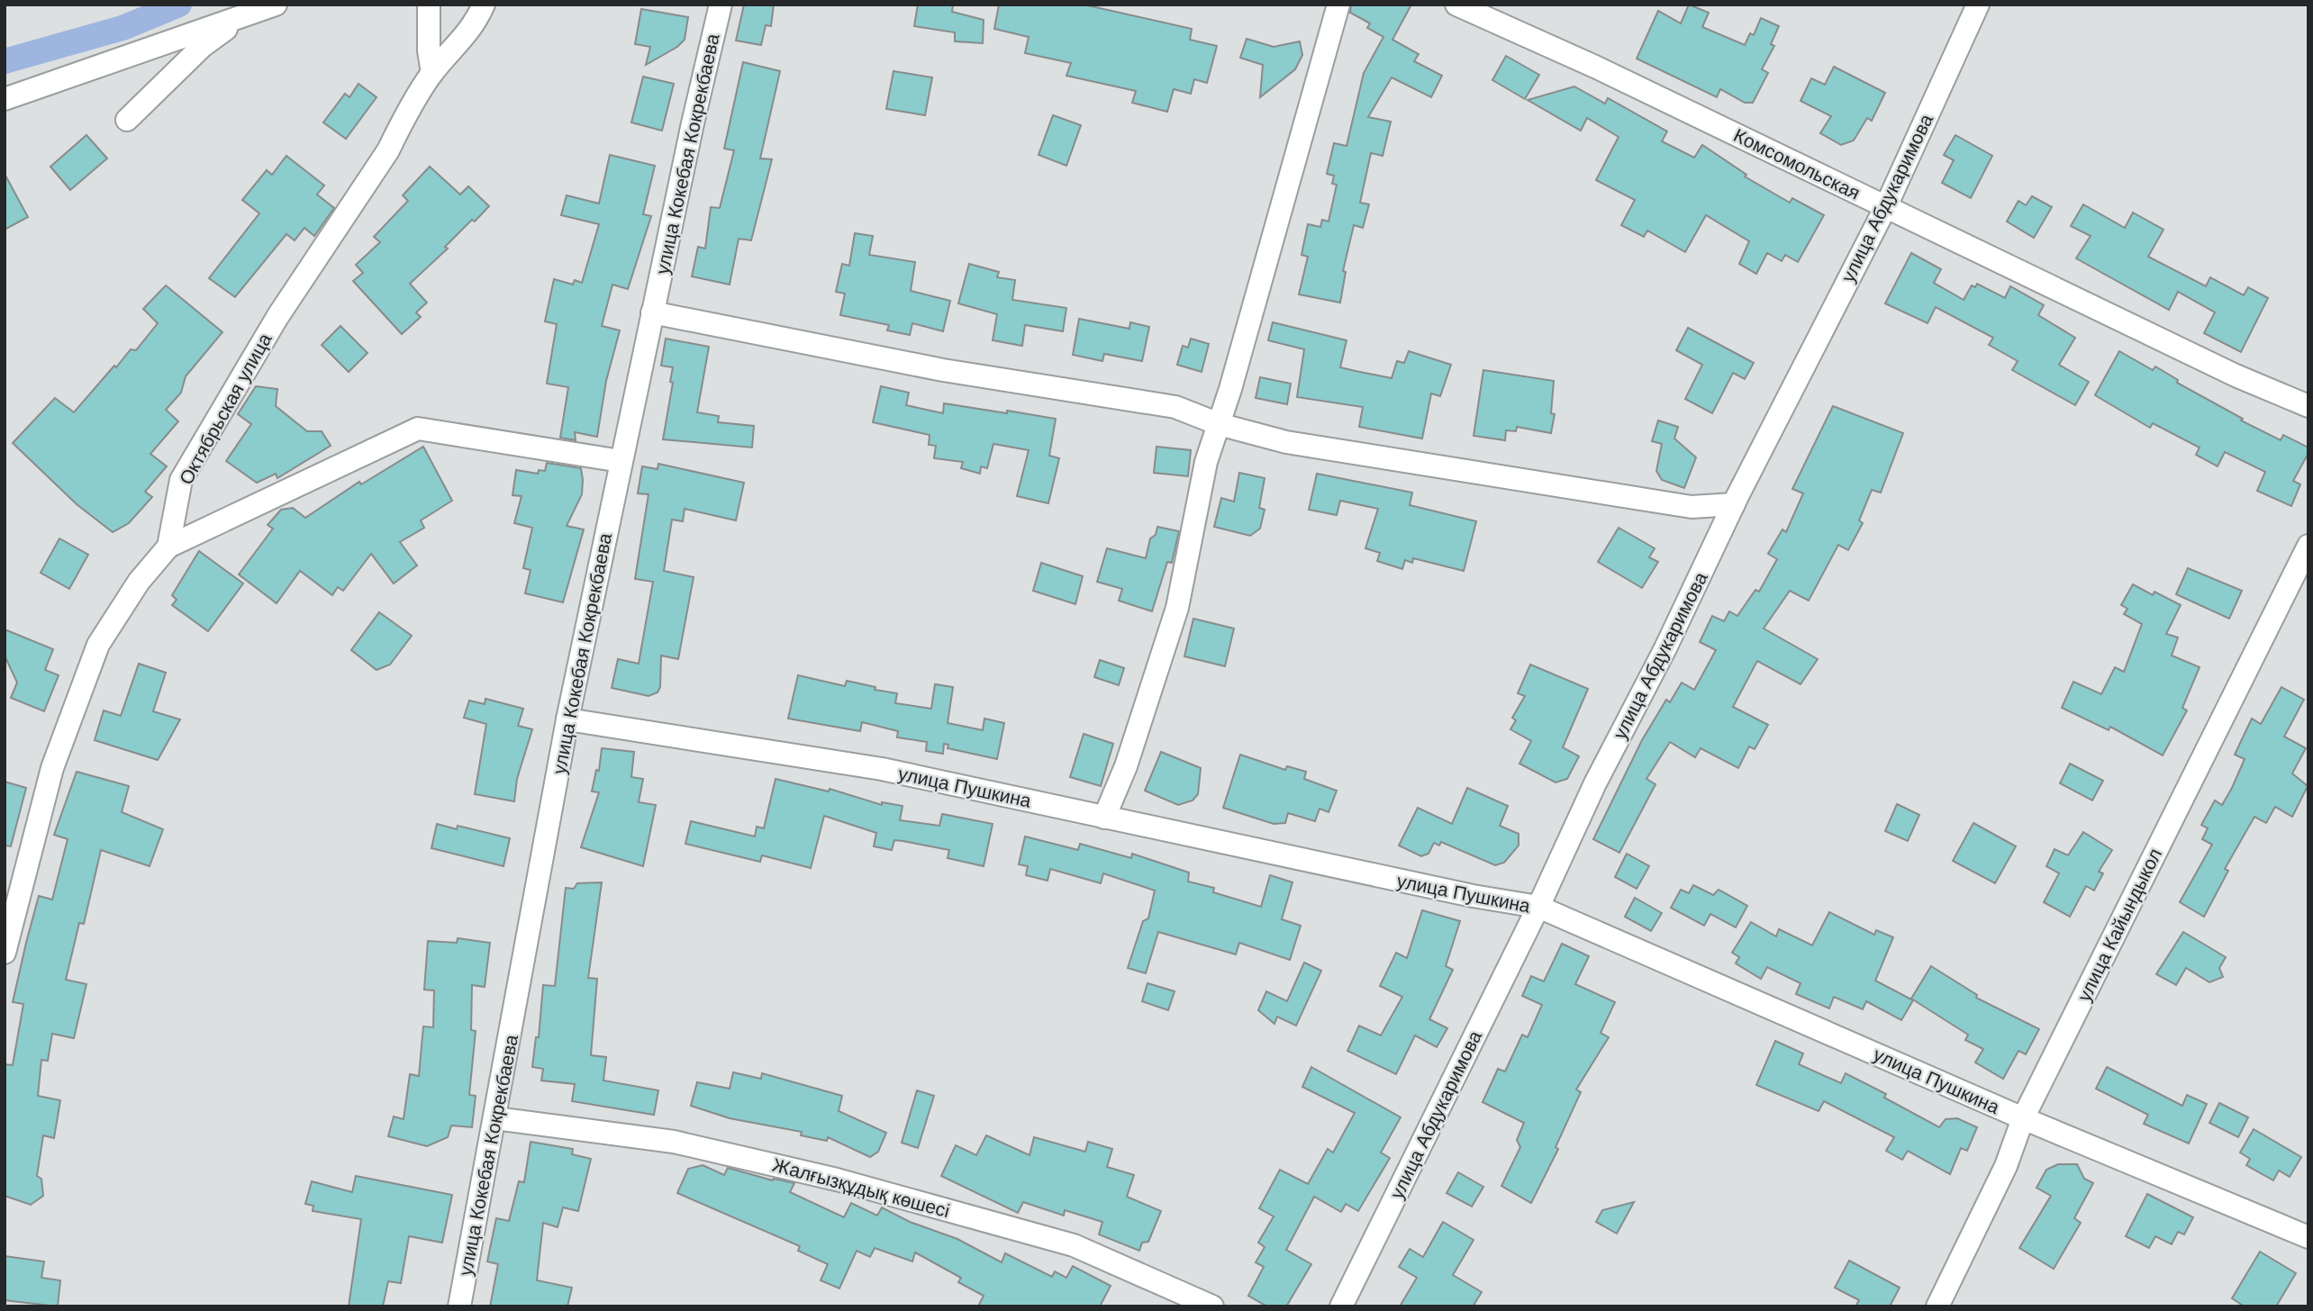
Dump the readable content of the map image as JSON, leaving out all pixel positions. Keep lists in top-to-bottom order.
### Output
{
  "streets": {
    "street": [
      "улица Кокебая Кокрекбаева",
      "Комсомольская",
      "улица Абдукаримова",
      "Октябрьская улица",
      "улица Пушкина",
      "улица Кайындыкол",
      "Жалғызқұдық көшесі"
    ]
  },
  "crossings": [
    ["улица Кокебая Кокрекбаева", "улица Пушкина"],
    ["улица Кокебая Кокрекбаева", "Жалғызқұдық көшесі"],
    ["Комсомольская", "улица Абдукаримова"],
    ["улица Абдукаримова", "улица Пушкина"],
    ["улица Пушкина", "улица Кайындыкол"]
  ]
}
